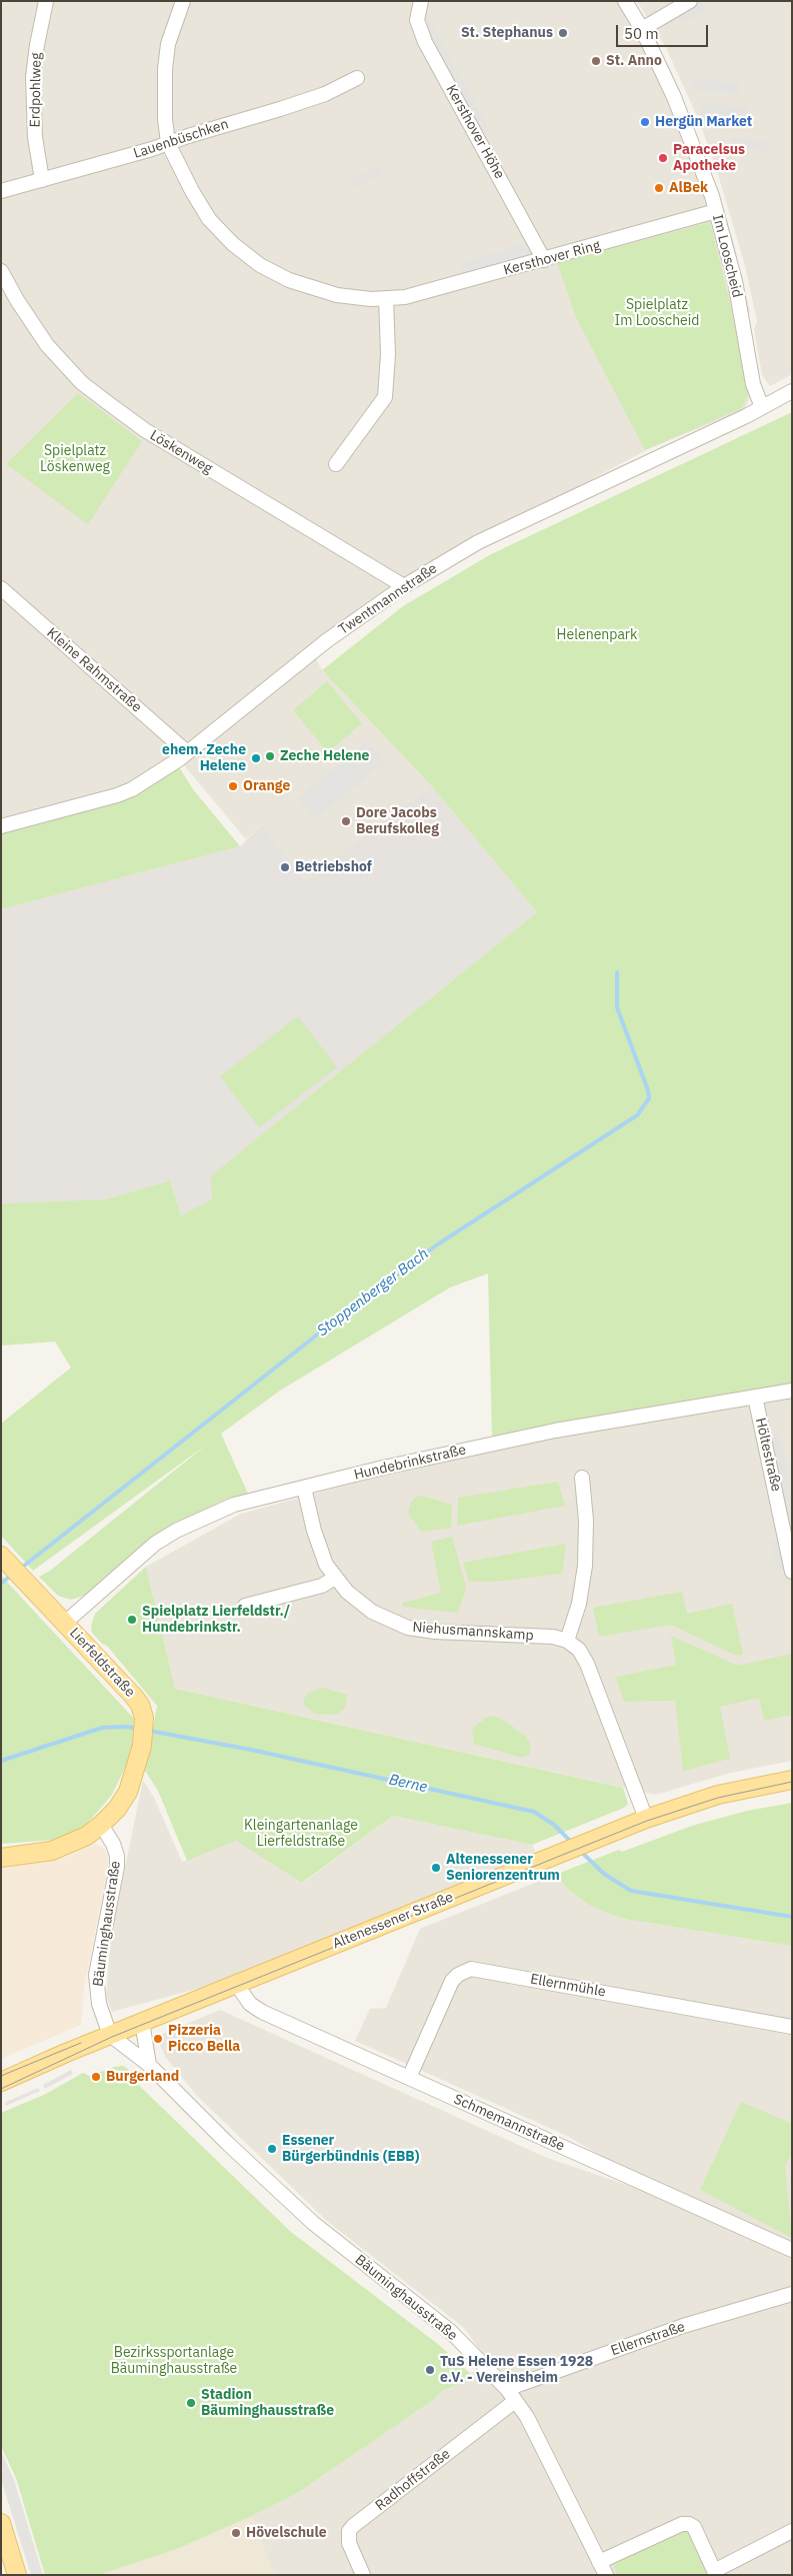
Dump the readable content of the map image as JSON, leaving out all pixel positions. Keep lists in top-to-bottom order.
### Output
{
  "streets": {
    "main road": ["Lierfeldstraße", "Altenessener Straße"],
    "street": [
      "Erdpohlweg",
      "Kersthover Höhe",
      "Lauenbüschken",
      "Im Looscheid",
      "Kersthover Ring",
      "Löskenweg",
      "Twentmannstraße",
      "Kleine Rahmstraße",
      "Höltestraße",
      "Hundebrinkstraße",
      "Niehusmannskamp",
      "Bäuminghausstraße",
      "Ellernmühle",
      "Schmemannstraße",
      "Ellernstraße",
      "Radhoffstraße"
    ]
  },
  "crossings": [
    ["Erdpohlweg", "Lauenbüschken"],
    ["Kersthover Höhe", "Kersthover Ring"],
    ["Lauenbüschken", "Kersthover Ring"],
    ["Im Looscheid", "Kersthover Ring"],
    ["Im Looscheid", "Twentmannstraße"],
    ["Löskenweg", "Twentmannstraße"],
    ["Twentmannstraße", "Kleine Rahmstraße"],
    ["Höltestraße", "Hundebrinkstraße"],
    ["Hundebrinkstraße", "Niehusmannskamp"],
    ["Hundebrinkstraße", "Lierfeldstraße"],
    ["Lierfeldstraße", "Bäuminghausstraße"],
    ["Altenessener Straße", "Bäuminghausstraße"],
    ["Altenessener Straße", "Schmemannstraße"],
    ["Bäuminghausstraße", "Ellernstraße"],
    ["Bäuminghausstraße", "Radhoffstraße"],
    ["Ellernmühle", "Schmemannstraße"]
  ],
  "water": ["Stoppenberger Bach", "Berne"],
  "parks": [
    "Spielplatz Im Looscheid",
    "Spielplatz Löskenweg",
    "Helenenpark",
    "Kleingartenanlage Lierfeldstraße",
    "Bezirkssportanlage Bäuminghausstraße"
  ],
  "places": [
    "St. Stephanus",
    "St. Anno",
    "Hergün Market",
    "Paracelsus Apotheke",
    "AlBek",
    "Zeche Helene",
    "ehem. Zeche Helene",
    "Orange",
    "Dore Jacobs Berufskolleg",
    "Betriebshof",
    "Spielplatz Lierfeldstr./ Hundebrinkstr.",
    "Altenessener Seniorenzentrum",
    "Pizzeria Picco Bella",
    "Burgerland",
    "Essener Bürgerbündnis (EBB)",
    "TuS Helene Essen 1928 e.V. - Vereinsheim",
    "Stadion Bäuminghausstraße",
    "Hövelschule"
  ],
  "scale_bar": "50 m"
}
